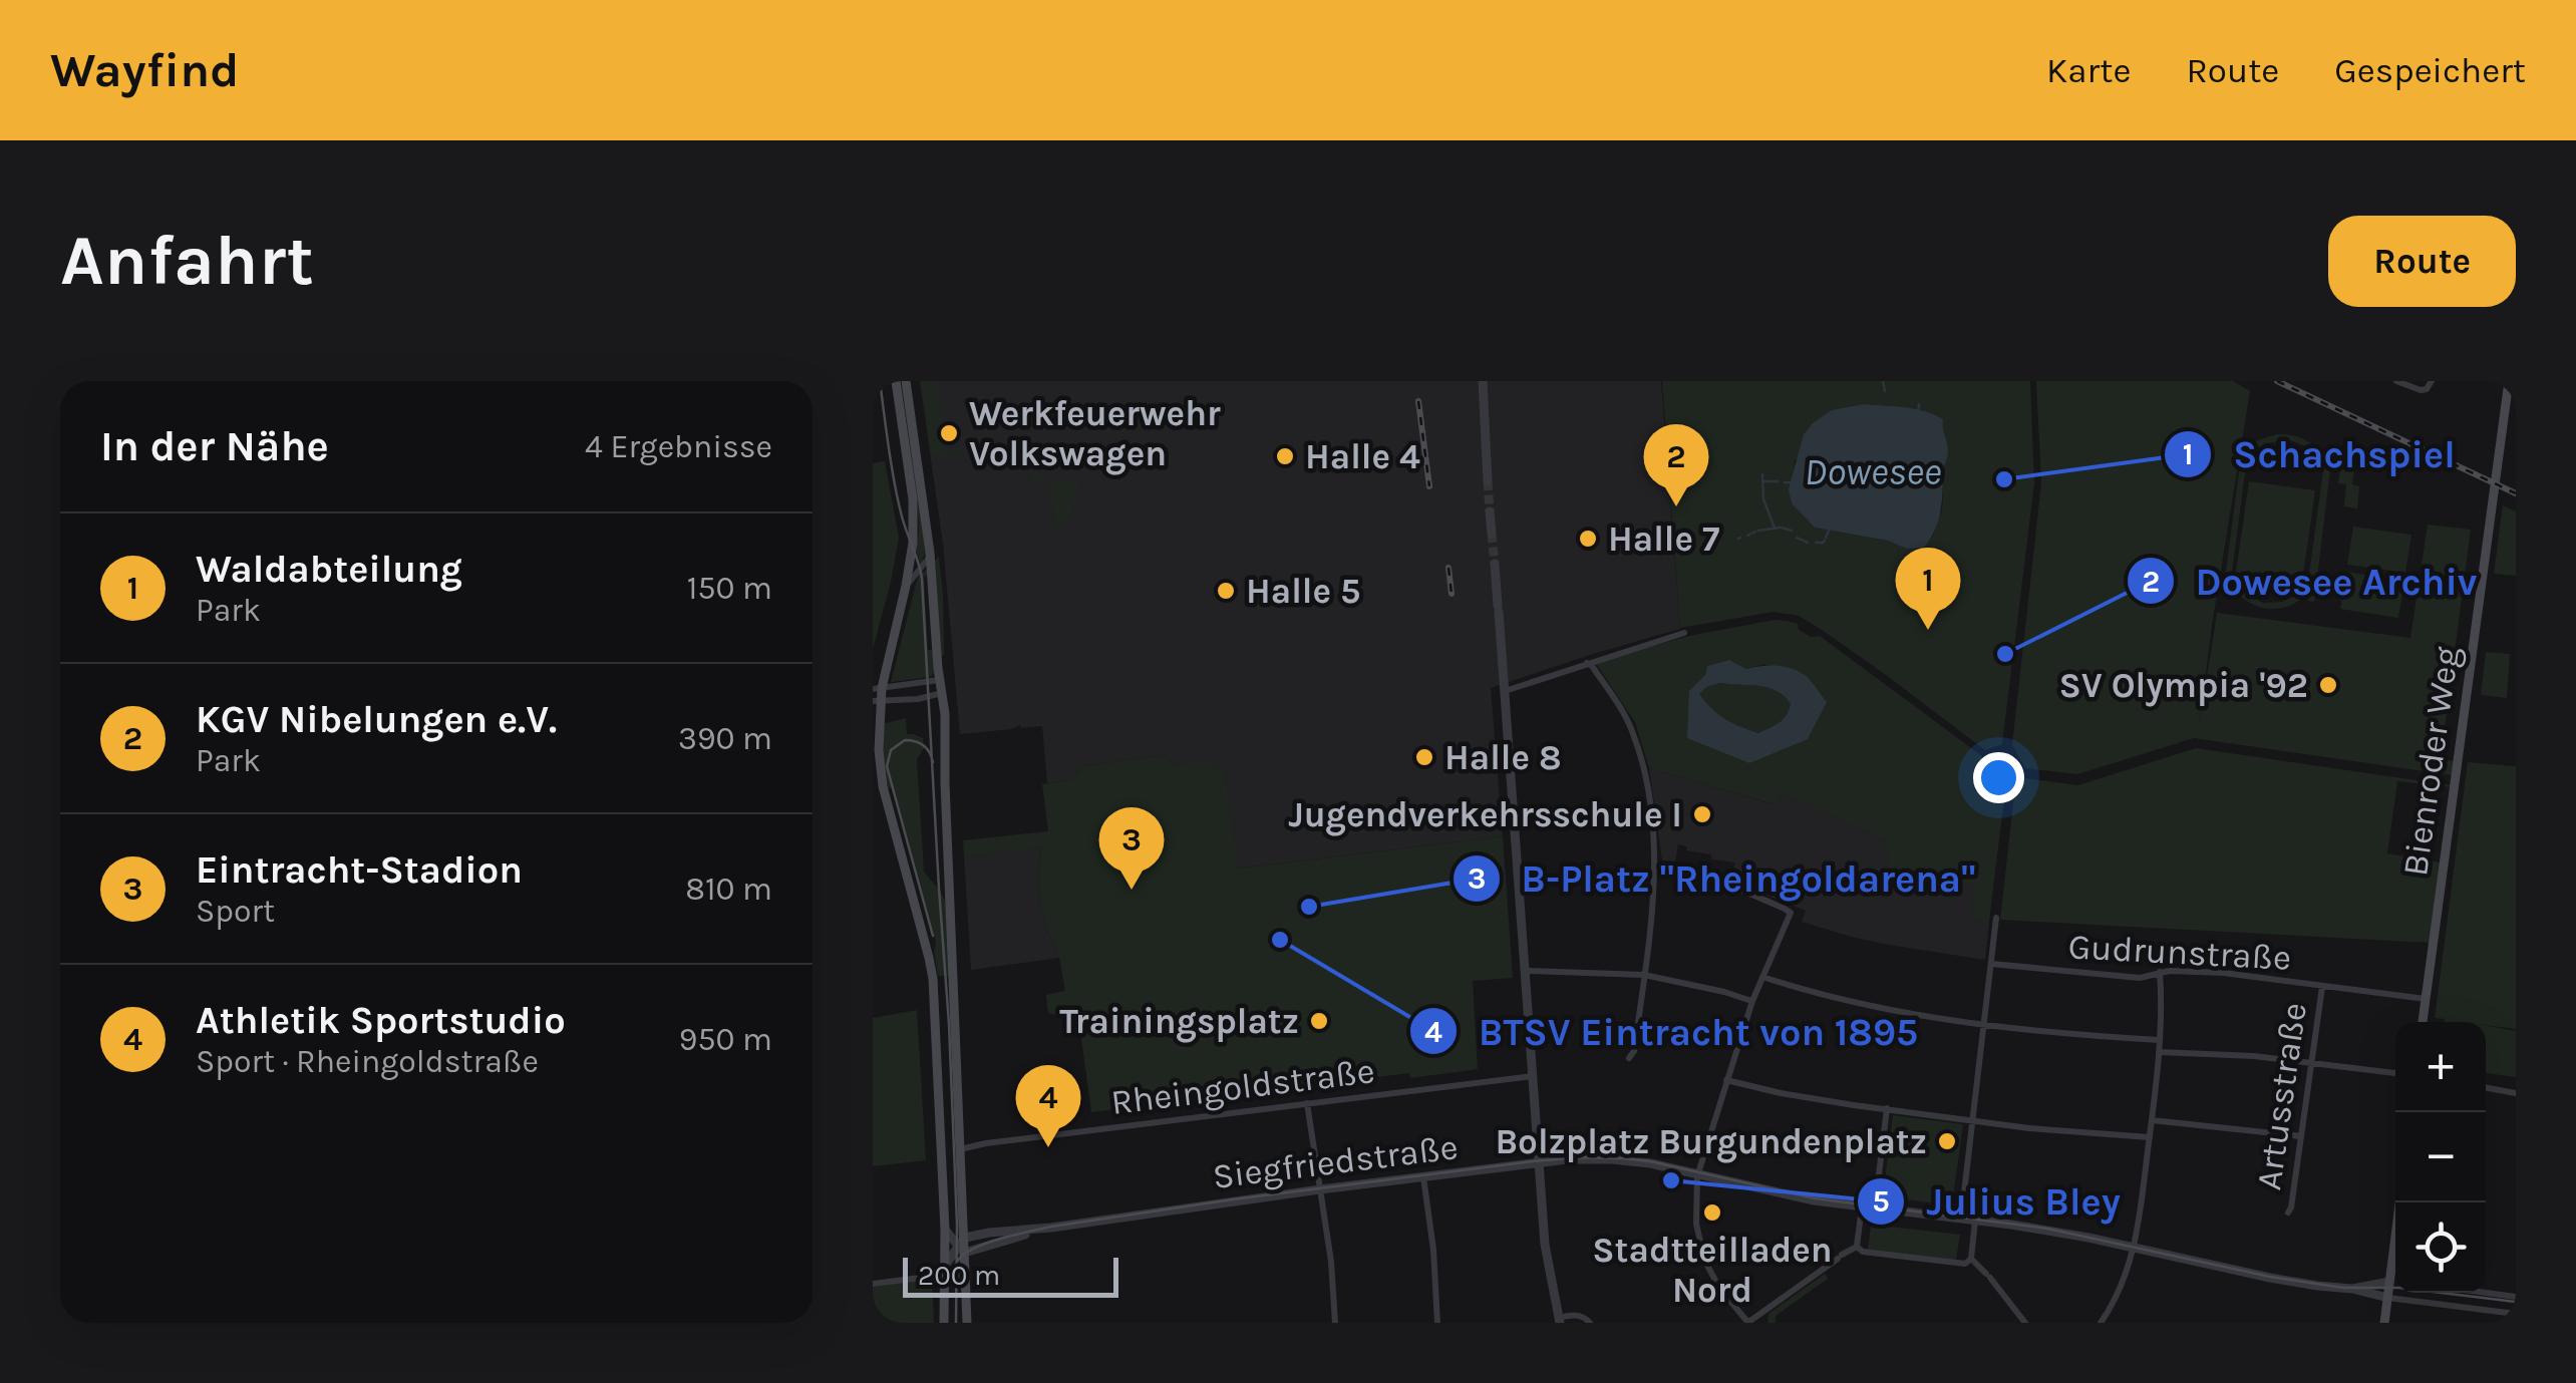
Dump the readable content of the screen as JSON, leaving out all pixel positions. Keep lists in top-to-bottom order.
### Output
{
  "streets": {
    "main road": ["Bienroder Weg"],
    "street": [
      "Gudrunstraße",
      "Rheingoldstraße",
      "Artusstraße",
      "Siegfriedstraße"
    ]
  },
  "crossings": [
    ["Bienroder Weg", "Gudrunstraße"],
    ["Gudrunstraße", "Artusstraße"]
  ],
  "water": ["Dowesee"],
  "places": [
    "Werkfeuerwehr Volkswagen",
    "Halle 4",
    "Schachspiel",
    "Halle 7",
    "Halle 5",
    "Dowesee Archiv",
    "SV Olympia '92",
    "Halle 8",
    "Jugendverkehrsschule I",
    "B-Platz \"Rheingoldarena\"",
    "BTSV Eintracht von 1895",
    "Trainingsplatz",
    "Bolzplatz Burgundenplatz",
    "Julius Bley",
    "Stadtteilladen Nord"
  ],
  "scale_bar": "200 m",
  "page": {
    "header": "Wayfind",
    "nav": ["Karte", "Route", "Gespeichert"],
    "buttons": "Route",
    "title": "Anfahrt",
    "heading": ["In der Nähe", "4 Ergebnisse"],
    "pins": [
      "2",
      "1",
      "3",
      "4"
    ],
    "list": [
      {
        "mark": "1",
        "name": "Waldabteilung",
        "note": "Park",
        "value": "150 m"
      },
      {
        "mark": "2",
        "name": "KGV Nibelungen e.V.",
        "note": "Park",
        "value": "390 m"
      },
      {
        "mark": "3",
        "name": "Eintracht-Stadion",
        "note": "Sport",
        "value": "810 m"
      },
      {
        "mark": "4",
        "name": "Athletik Sportstudio",
        "note": "Sport · Rheingoldstraße",
        "value": "950 m"
      }
    ],
    "map_buttons": ["+", "−"],
    "scale": "200 m"
  }
}
